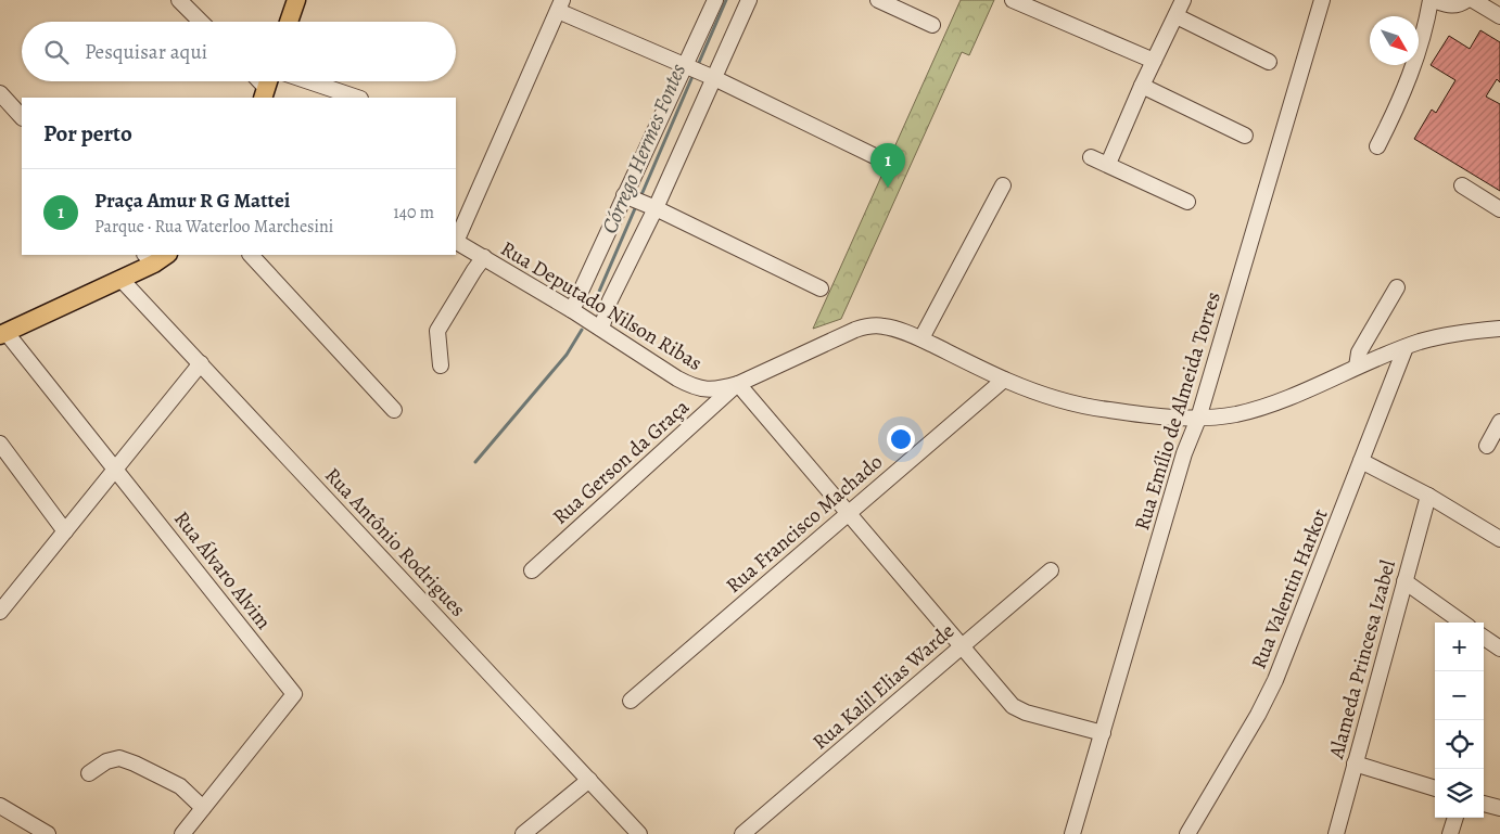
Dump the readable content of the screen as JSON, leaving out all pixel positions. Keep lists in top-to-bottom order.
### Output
{
  "streets": {
    "street": [
      "Rua Deputado Nilson Ribas",
      "Rua Emílio de Almeida Torres",
      "Rua Gerson da Graça",
      "Rua Francisco Machado",
      "Rua Antônio Rodrigues",
      "Rua Álvaro Alvim",
      "Rua Valentin Harkot",
      "Alameda Princesa Izabel",
      "Rua Kalil Elias Warde"
    ]
  },
  "crossings": [
    ["Rua Deputado Nilson Ribas", "Rua Emílio de Almeida Torres"],
    ["Rua Deputado Nilson Ribas", "Rua Gerson da Graça"],
    ["Rua Deputado Nilson Ribas", "Rua Francisco Machado"],
    ["Rua Deputado Nilson Ribas", "Rua Valentin Harkot"]
  ],
  "water": ["Córrego Hermes Fontes"],
  "north": "bottom right",
  "page": {
    "search": "Pesquisar aqui",
    "heading": "Por perto",
    "pins": "1",
    "list": [
      {
        "mark": "1",
        "name": "Praça Amur R G Mattei",
        "note": "Parque · Rua Waterloo Marchesini",
        "value": "140 m"
      }
    ],
    "map_buttons": ["+", "−"]
  }
}
